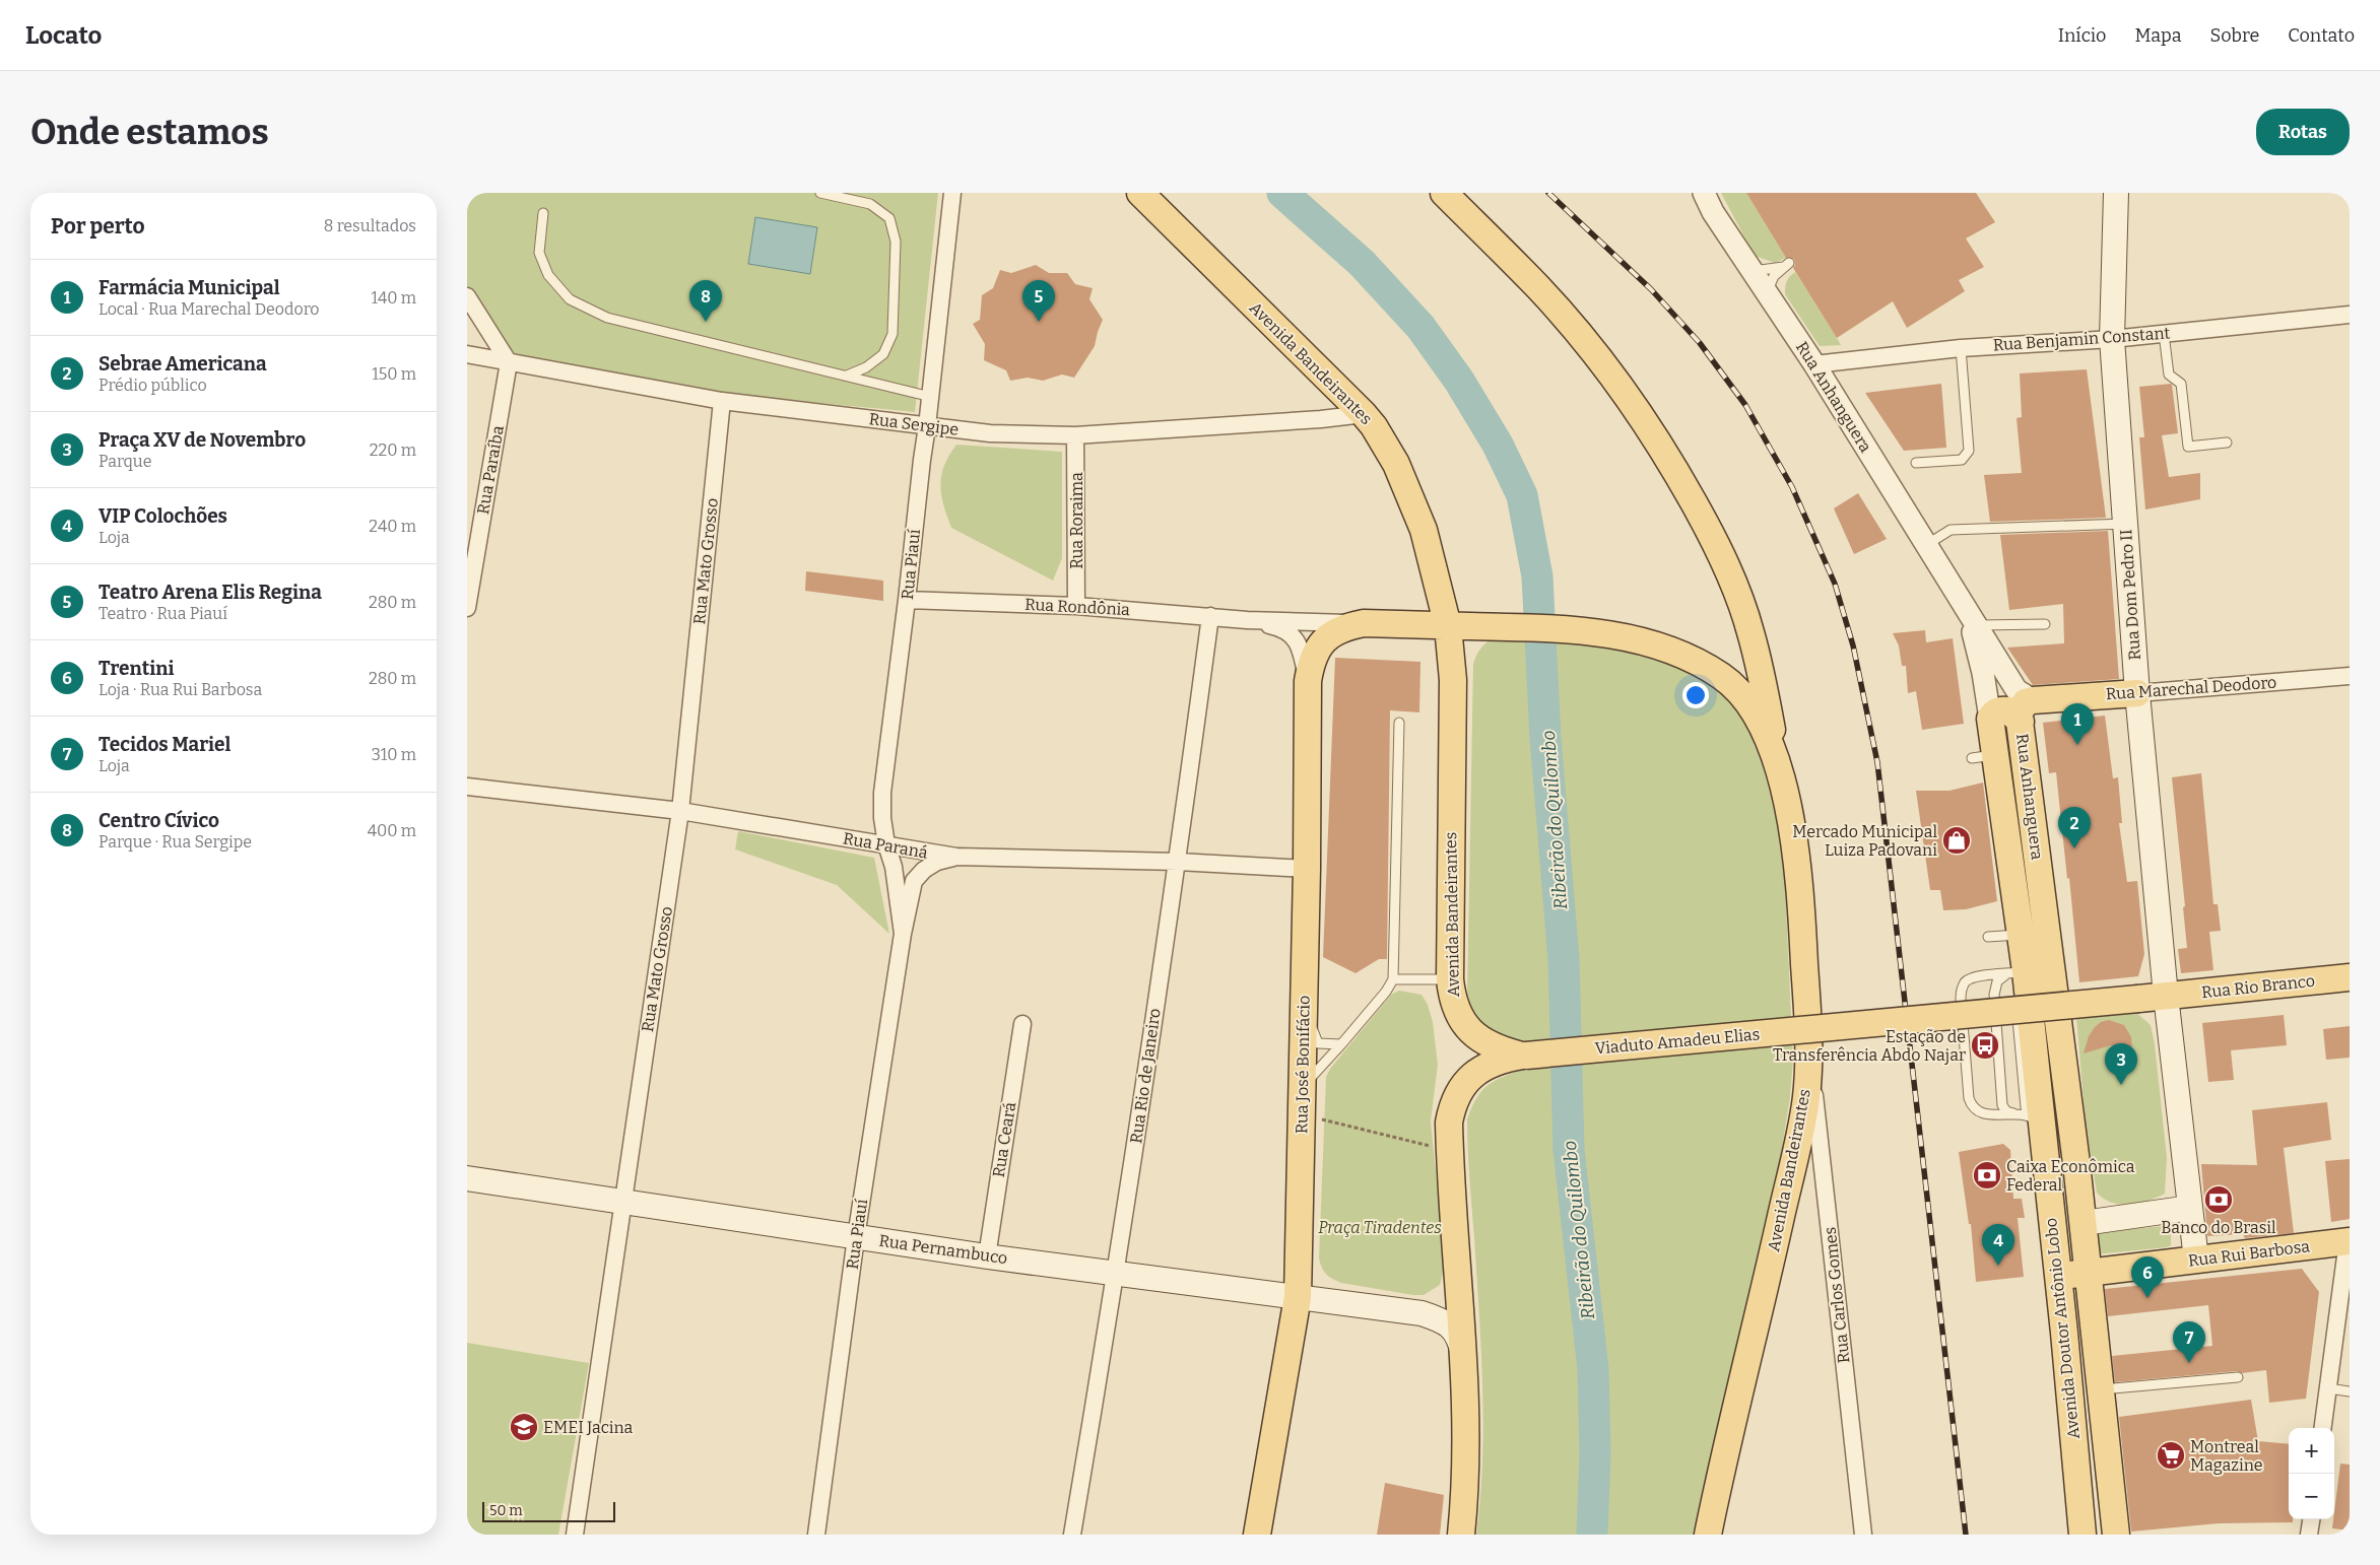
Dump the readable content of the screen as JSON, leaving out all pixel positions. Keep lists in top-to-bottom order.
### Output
{
  "streets": {
    "main road": [
      "Avenida Bandeirantes",
      "Rua Anhanguera",
      "Rua Dom Pedro II",
      "Rua Rondônia",
      "Rua Marechal Deodoro",
      "Rua Rio Branco",
      "Viaduto Amadeu Elias",
      "Rua José Bonifácio",
      "Rua Pernambuco",
      "Rua Rui Barbosa",
      "Avenida Doutor Antônio Lobo"
    ],
    "street": [
      "Rua Benjamin Constant",
      "Rua Sergipe",
      "Rua Paraíba",
      "Rua Roraima",
      "Rua Mato Grosso",
      "Rua Piauí",
      "Rua Paraná",
      "Rua Rio de Janeiro",
      "Rua Ceará",
      "Rua Carlos Gomes"
    ]
  },
  "crossings": [
    ["Rua Benjamin Constant", "Rua Anhanguera"],
    ["Rua Benjamin Constant", "Rua Dom Pedro II"],
    ["Avenida Bandeirantes", "Rua Sergipe"],
    ["Avenida Bandeirantes", "Rua Rondônia"],
    ["Avenida Bandeirantes", "Viaduto Amadeu Elias"],
    ["Avenida Bandeirantes", "Rua Carlos Gomes"],
    ["Rua Anhanguera", "Rua Marechal Deodoro"],
    ["Rua Anhanguera", "Avenida Doutor Antônio Lobo"],
    ["Rua Sergipe", "Rua Paraíba"],
    ["Rua Sergipe", "Rua Roraima"],
    ["Rua Sergipe", "Rua Mato Grosso"],
    ["Rua Sergipe", "Rua Piauí"],
    ["Rua Roraima", "Rua Rondônia"],
    ["Rua Mato Grosso", "Rua Paraná"],
    ["Rua Mato Grosso", "Rua Pernambuco"],
    ["Rua Piauí", "Rua Rondônia"],
    ["Rua Piauí", "Rua Paraná"],
    ["Rua Piauí", "Rua Pernambuco"],
    ["Rua Dom Pedro II", "Rua Marechal Deodoro"],
    ["Rua Dom Pedro II", "Rua Rio Branco"],
    ["Rua Dom Pedro II", "Viaduto Amadeu Elias"],
    ["Rua Dom Pedro II", "Rua Rui Barbosa"],
    ["Rua Rondônia", "Rua José Bonifácio"],
    ["Rua Rondônia", "Rua Rio de Janeiro"],
    ["Rua Paraná", "Rua José Bonifácio"],
    ["Rua Paraná", "Rua Rio de Janeiro"],
    ["Rua Rio Branco", "Viaduto Amadeu Elias"],
    ["Rua José Bonifácio", "Rua Pernambuco"],
    ["Rua Rio de Janeiro", "Rua Pernambuco"],
    ["Rua Ceará", "Rua Pernambuco"],
    ["Rua Rui Barbosa", "Avenida Doutor Antônio Lobo"]
  ],
  "water": ["Ribeirão do Quilombo"],
  "parks": ["Praça Tiradentes"],
  "places": {
    "shop": ["Mercado Municipal Luiza Padovani"],
    "bus stop": ["Estação de Transferência Abdo Najar"],
    "bank": ["Caixa Econômica Federal", "Banco do Brasil"],
    "school or university": ["EMEI Jacina"],
    "supermarket": ["Montreal Magazine"]
  },
  "scale_bar": "50 m",
  "page": {
    "header": "Locato",
    "nav": [
      "Início",
      "Mapa",
      "Sobre",
      "Contato"
    ],
    "buttons": "Rotas",
    "title": "Onde estamos",
    "heading": ["Por perto", "8 resultados"],
    "list": [
      {
        "mark": "1",
        "name": "Farmácia Municipal",
        "note": "Local · Rua Marechal Deodoro",
        "value": "140 m"
      },
      {
        "mark": "2",
        "name": "Sebrae Americana",
        "note": "Prédio público",
        "value": "150 m"
      },
      {
        "mark": "3",
        "name": "Praça XV de Novembro",
        "note": "Parque",
        "value": "220 m"
      },
      {
        "mark": "4",
        "name": "VIP Colochões",
        "note": "Loja",
        "value": "240 m"
      },
      {
        "mark": "5",
        "name": "Teatro Arena Elis Regina",
        "note": "Teatro · Rua Piauí",
        "value": "280 m"
      },
      {
        "mark": "6",
        "name": "Trentini",
        "note": "Loja · Rua Rui Barbosa",
        "value": "280 m"
      },
      {
        "mark": "7",
        "name": "Tecidos Mariel",
        "note": "Loja",
        "value": "310 m"
      },
      {
        "mark": "8",
        "name": "Centro Cívico",
        "note": "Parque · Rua Sergipe",
        "value": "400 m"
      }
    ],
    "pins": [
      "5",
      "8",
      "1",
      "2",
      "3",
      "4",
      "6",
      "7"
    ],
    "map_buttons": ["+", "−"],
    "scale": "50 m"
  }
}
